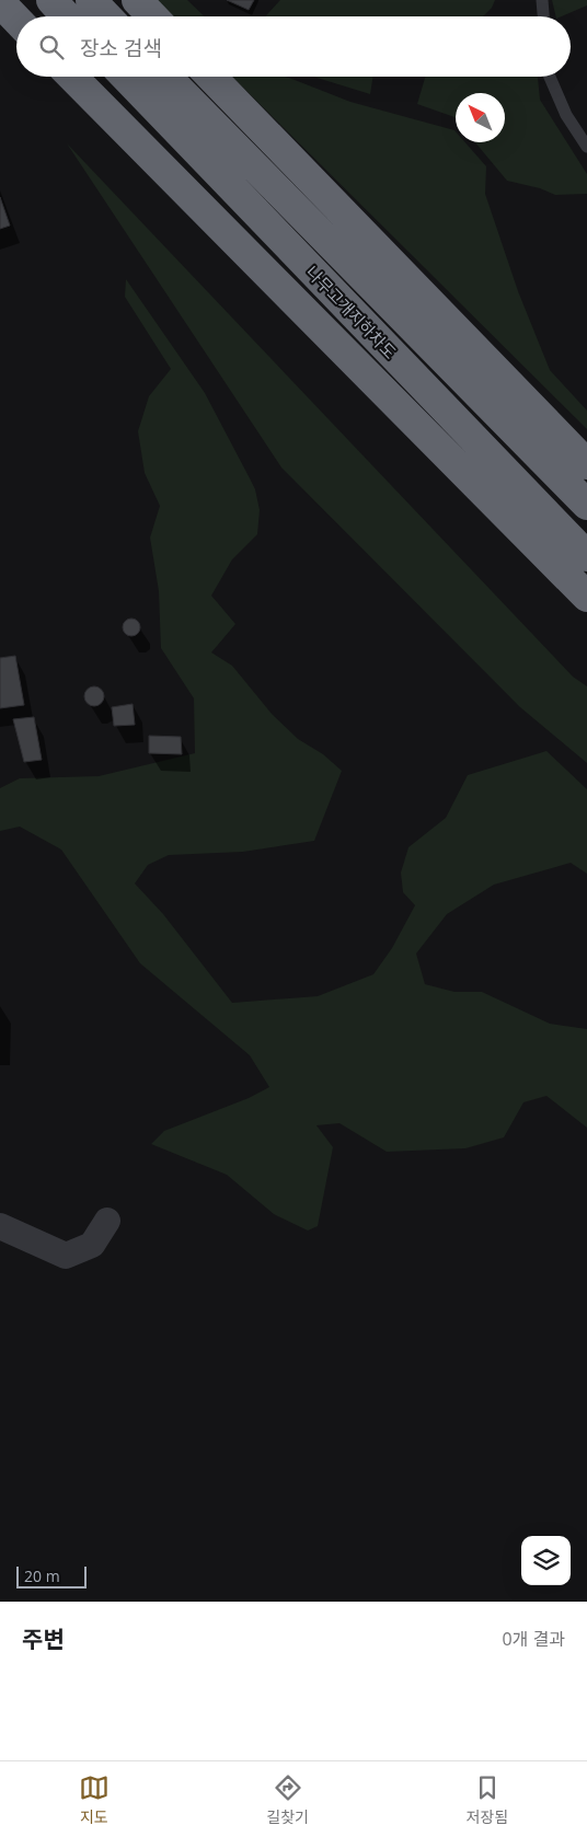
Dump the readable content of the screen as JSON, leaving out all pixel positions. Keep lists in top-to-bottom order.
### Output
{
  "streets": {
    "highway": ["나무고개지하차도"]
  },
  "scale_bar": "20 m",
  "north": "top left",
  "page": {
    "search": "장소 검색",
    "scale": "20 m",
    "heading": ["주변", "0개 결과"],
    "nav": ["지도", "길찾기", "저장됨"]
  }
}
